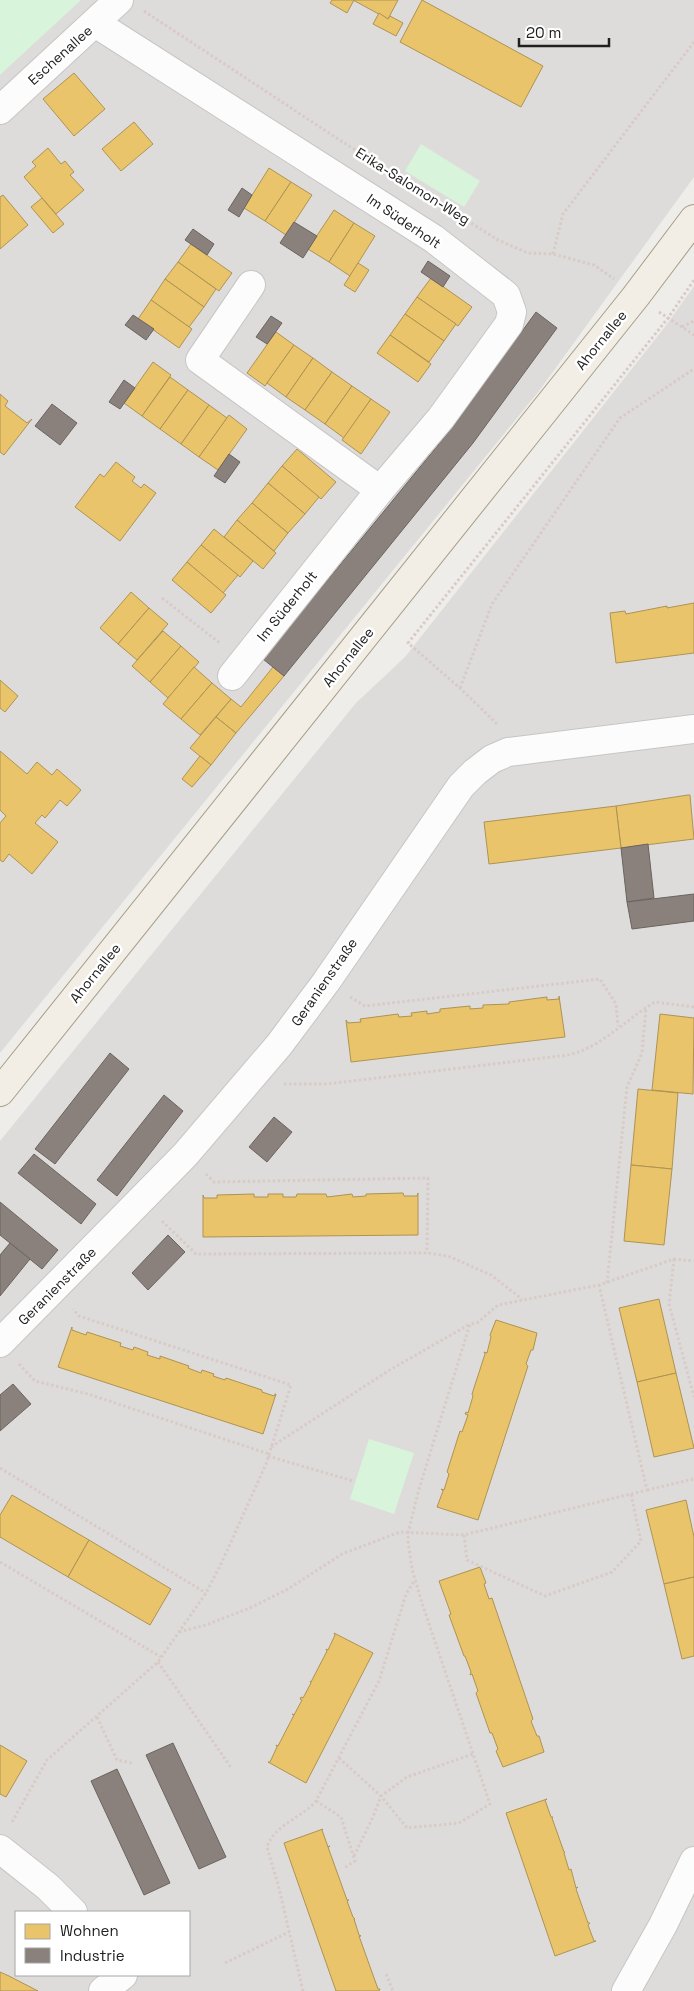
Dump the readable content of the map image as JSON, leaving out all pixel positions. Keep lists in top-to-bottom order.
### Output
{
  "streets": {
    "main road": ["Ahornallee"],
    "street": ["Eschenallee", "Im Süderholt", "Geranienstraße"],
    "path": ["Erika-Salomon-Weg"]
  },
  "crossings": [
    ["Eschenallee", "Erika-Salomon-Weg"],
    ["Eschenallee", "Im Süderholt"],
    ["Erika-Salomon-Weg", "Ahornallee"]
  ],
  "legend": ["Wohnen", "Industrie"],
  "scale_bar": "20 m"
}
